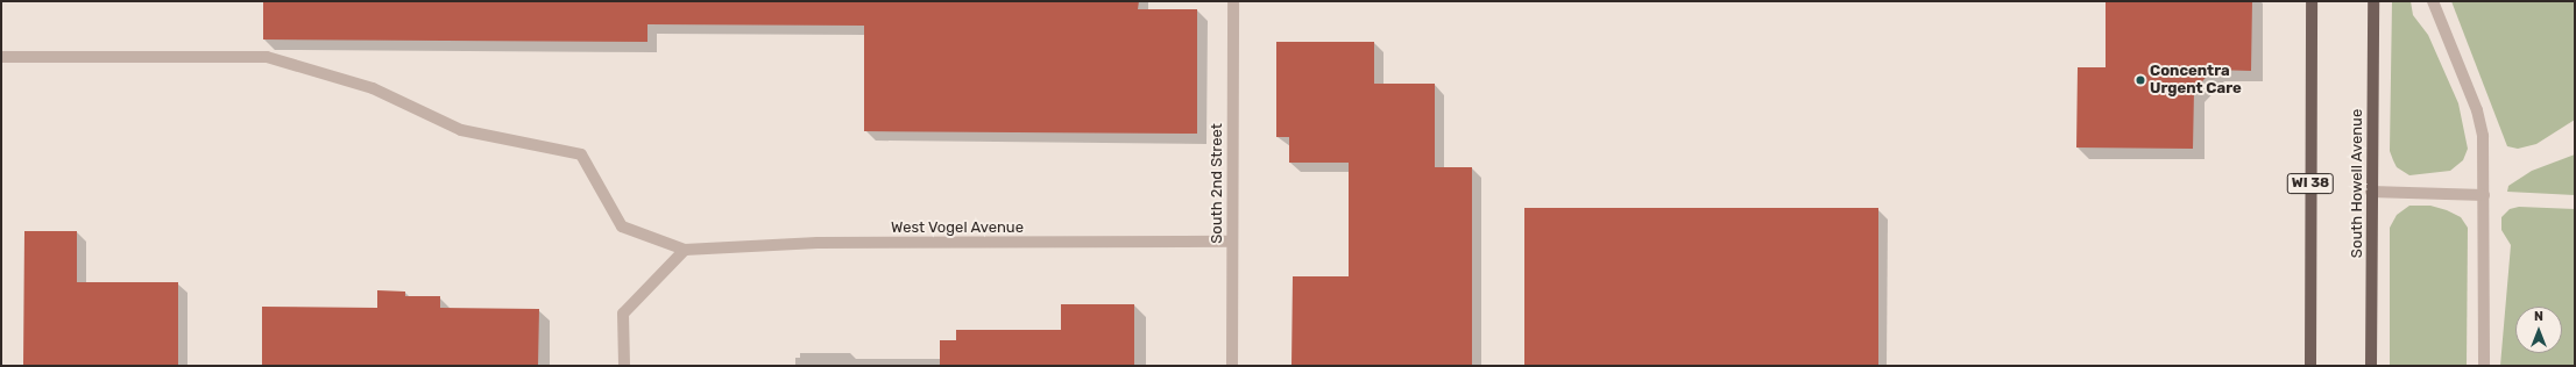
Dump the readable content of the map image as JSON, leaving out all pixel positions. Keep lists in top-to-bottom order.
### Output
{
  "streets": {
    "main road": ["WI 38", "South Howell Avenue"],
    "street": ["South 2nd Street", "West Vogel Avenue"]
  },
  "crossings": [
    ["South 2nd Street", "West Vogel Avenue"]
  ],
  "places": ["Concentra Urgent Care"],
  "north": "top"
}
